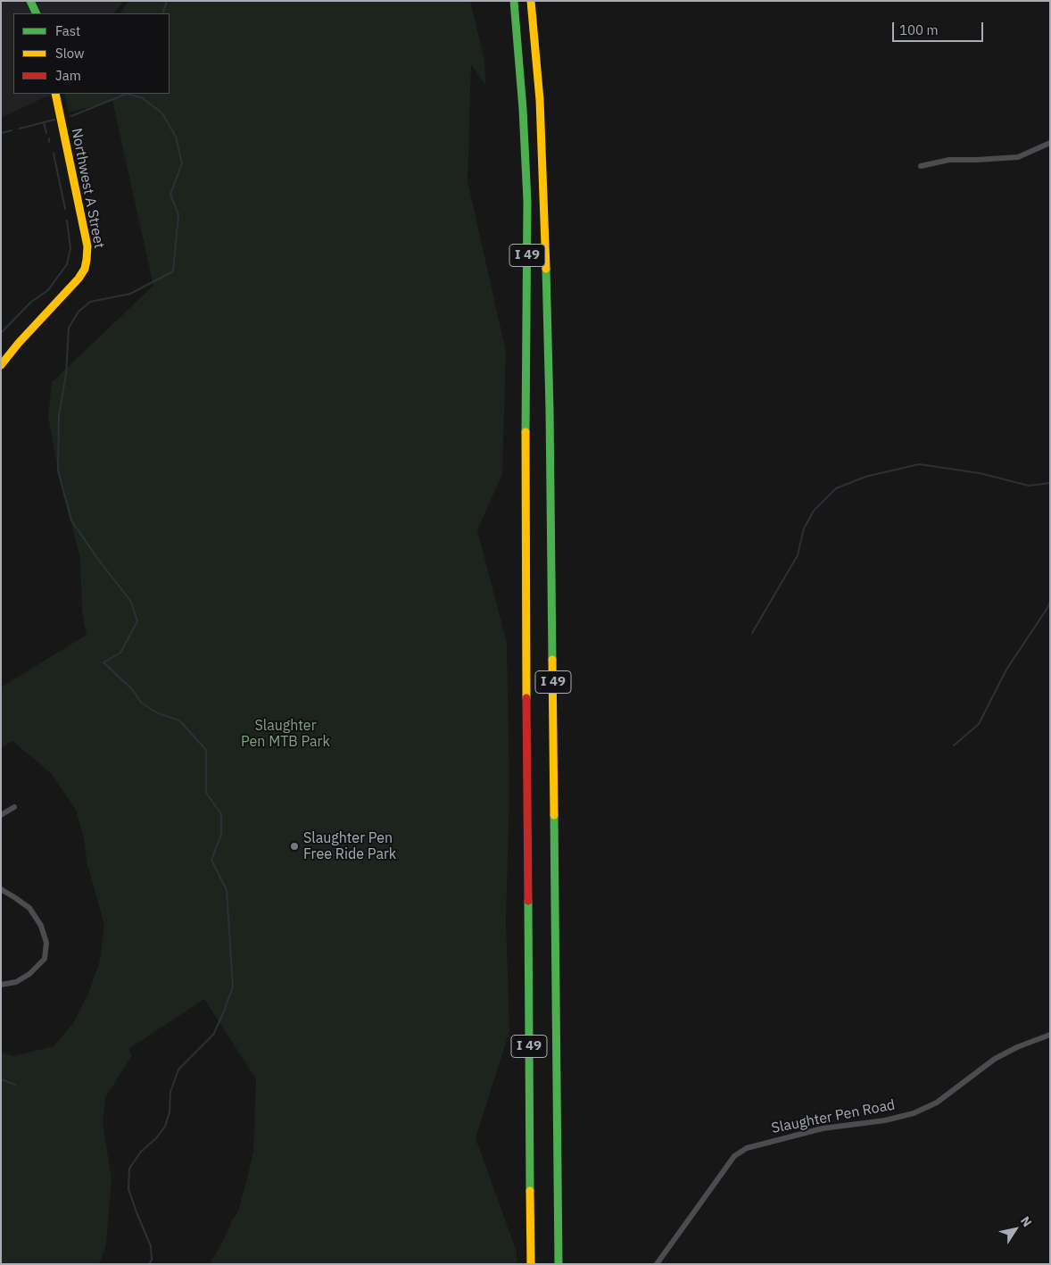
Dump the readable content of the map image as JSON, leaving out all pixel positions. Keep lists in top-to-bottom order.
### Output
{
  "streets": {
    "main road": ["Northwest A Street", "I 49"],
    "street": ["Slaughter Pen Road"]
  },
  "parks": ["Slaughter Pen MTB Park"],
  "places": ["Slaughter Pen Free Ride Park"],
  "legend": ["Fast", "Slow", "Jam"],
  "scale_bar": "100 m",
  "north": "top right"
}
